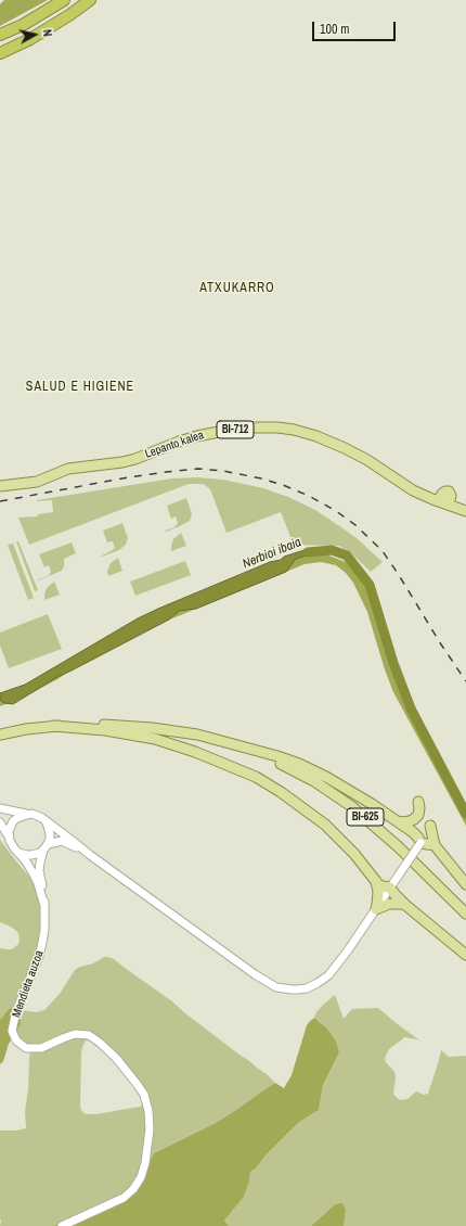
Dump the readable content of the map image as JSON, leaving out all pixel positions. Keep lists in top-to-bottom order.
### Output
{
  "streets": {
    "main road": ["BI-712", "Lepanto kalea", "BI-625"],
    "street": ["Mendieta auzoa"]
  },
  "districts": ["ATXUKARRO", "SALUD E HIGIENE"],
  "water": ["Nerbioi ibaia"],
  "scale_bar": "100 m",
  "north": "right"
}
